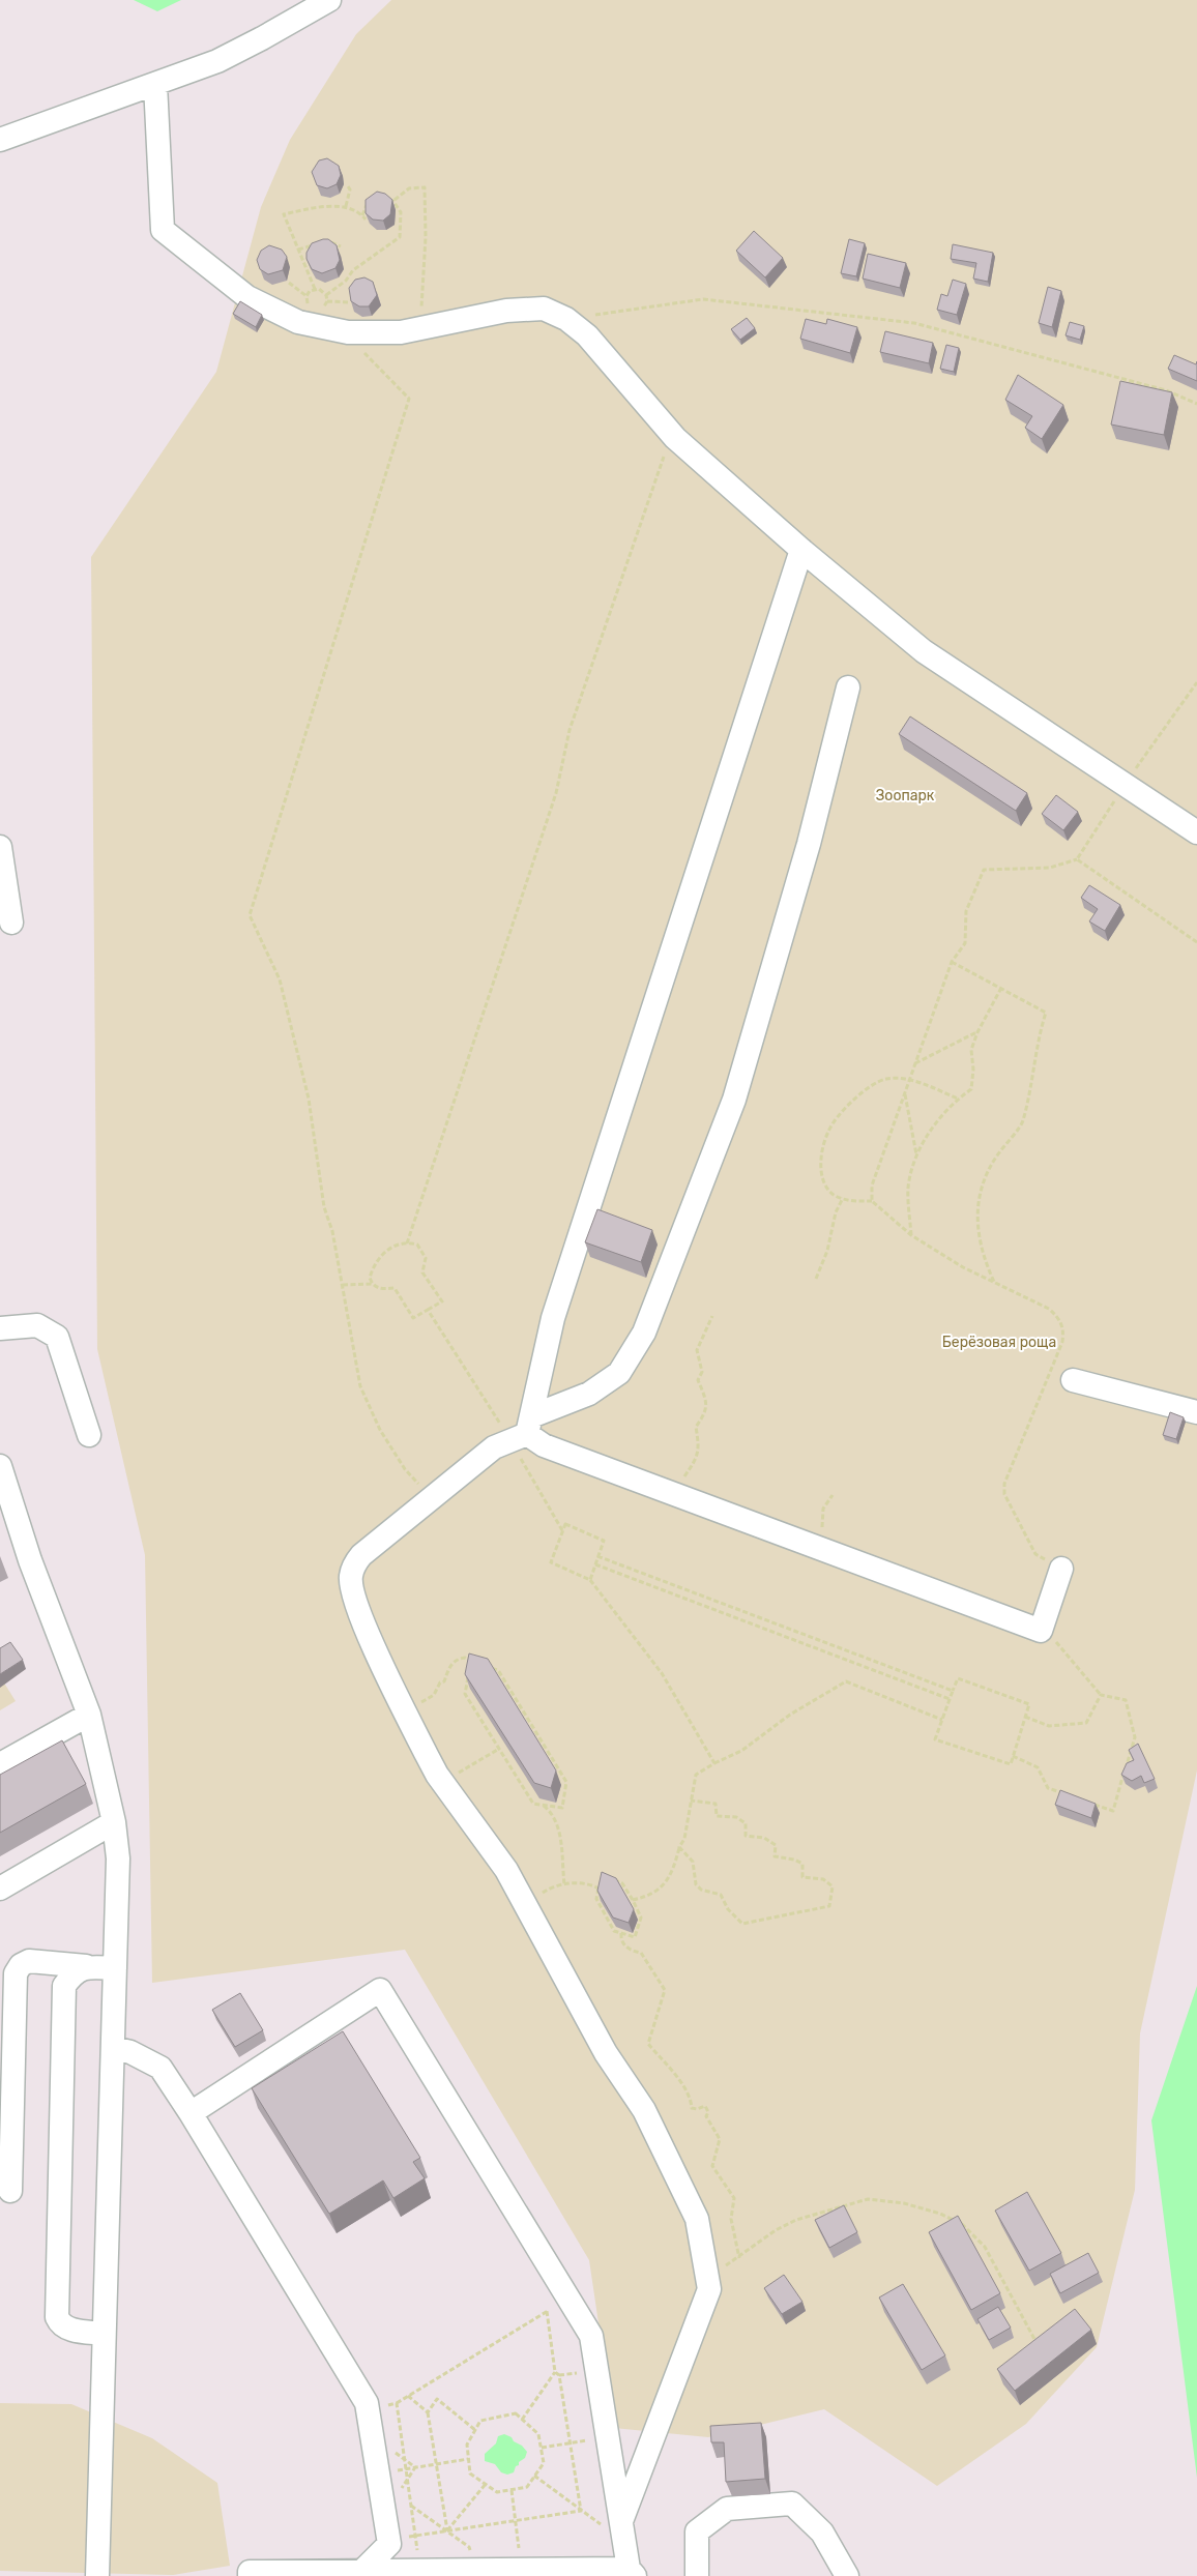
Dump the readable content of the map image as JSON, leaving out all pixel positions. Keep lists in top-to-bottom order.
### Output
{
  "parks": ["Зоопарк", "Берёзовая роща"]
}
